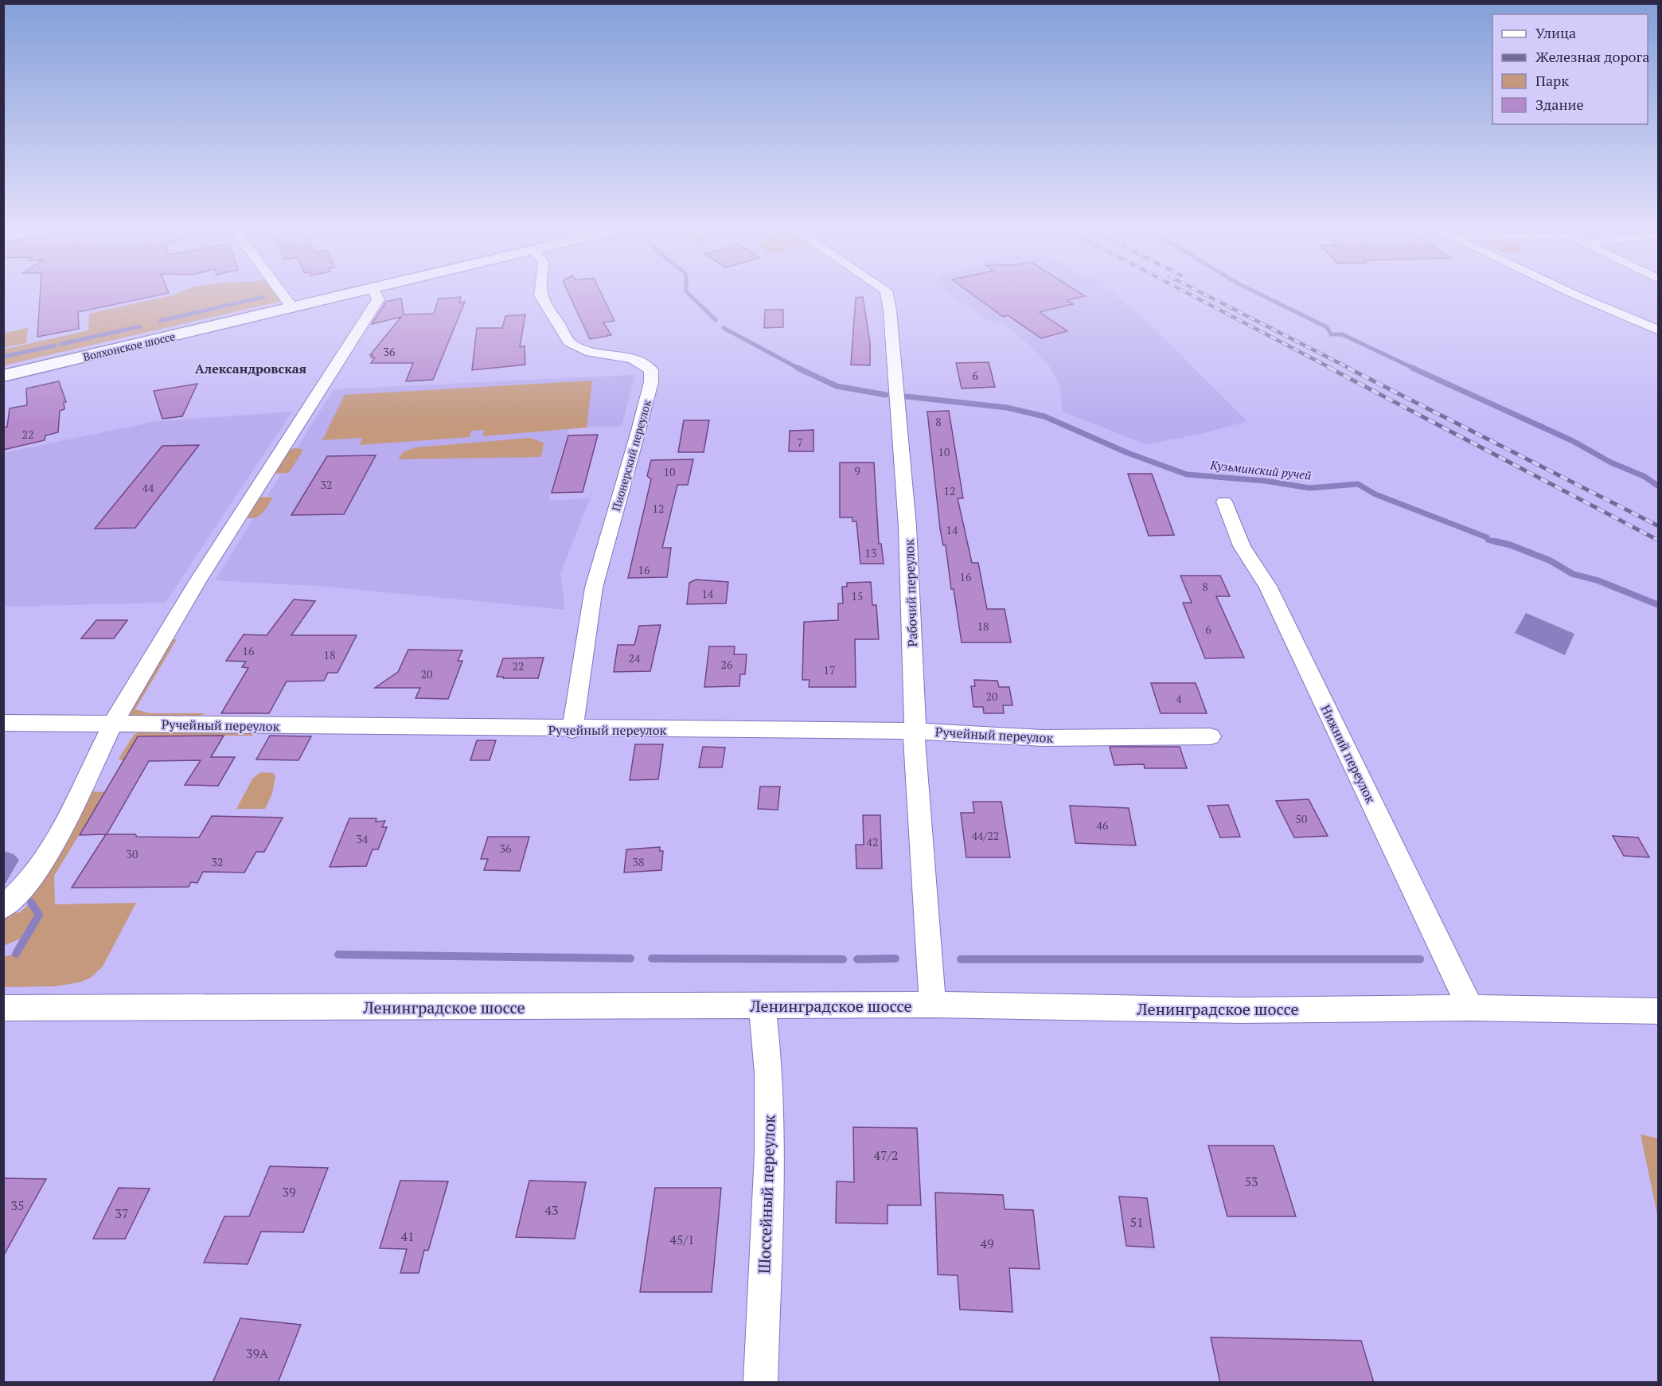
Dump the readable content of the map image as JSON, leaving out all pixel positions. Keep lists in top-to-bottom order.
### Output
{
  "streets": {
    "main road": ["Волхонское шоссе"],
    "street": [
      "Пионерский переулок",
      "Рабочий переулок",
      "Ручейный переулок",
      "Нижний переулок",
      "Ленинградское шоссе",
      "Шоссейный переулок"
    ]
  },
  "crossings": [
    ["Пионерский переулок", "Ручейный переулок"],
    ["Рабочий переулок", "Ручейный переулок"],
    ["Рабочий переулок", "Ленинградское шоссе"],
    ["Нижний переулок", "Ленинградское шоссе"],
    ["Ленинградское шоссе", "Шоссейный переулок"]
  ],
  "districts": ["Александровская"],
  "water": ["Кузьминский ручей"],
  "house_numbers": [
    "36",
    "6",
    "8",
    "22",
    "7",
    "10",
    "9",
    "10",
    "32",
    "44",
    "12",
    "12",
    "14",
    "13",
    "16",
    "16",
    "8",
    "14",
    "15",
    "18",
    "6",
    "16",
    "18",
    "24",
    "26",
    "22",
    "17",
    "20",
    "20",
    "4",
    "50",
    "46",
    "44/22",
    "34",
    "42",
    "36",
    "30",
    "32",
    "38",
    "47/2",
    "53",
    "39",
    "35",
    "43",
    "37",
    "51",
    "41",
    "45/1",
    "49",
    "39А"
  ],
  "legend": [
    "Улица",
    "Железная дорога",
    "Парк",
    "Здание"
  ]
}
